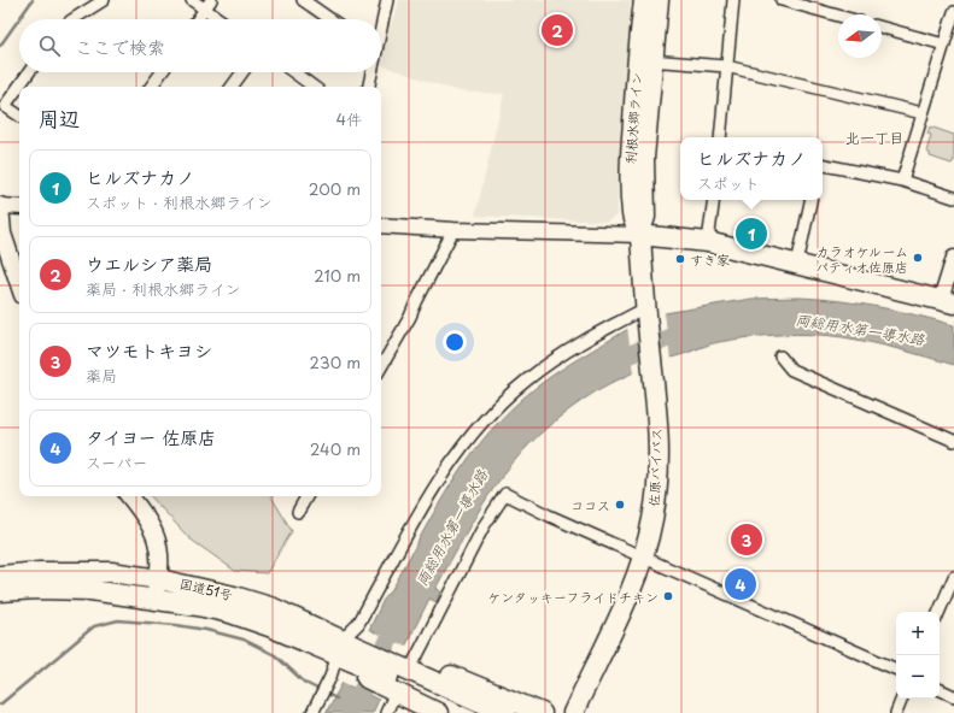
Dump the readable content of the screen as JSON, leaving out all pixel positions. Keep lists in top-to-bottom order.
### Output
{
  "streets": {
    "highway": ["利根水郷ライン", "佐原バイパス", "国道51号"]
  },
  "crossings": [
    ["利根水郷ライン", "佐原バイパス"]
  ],
  "districts": ["北一丁目"],
  "water": ["両総用水第一導水路"],
  "places": [
    "カラオケルーム パティオ佐原店",
    "すき家",
    "ココス",
    "ケンタッキーフライドチキン"
  ],
  "north": "left",
  "page": {
    "pins": [
      "2",
      "1",
      "3",
      "4"
    ],
    "search": "ここで検索",
    "heading": ["周辺", "4件"],
    "popup": ["ヒルズナカノ", "スポット"],
    "list": [
      {
        "mark": "1",
        "name": "ヒルズナカノ",
        "note": "スポット · 利根水郷ライン",
        "value": "200 m"
      },
      {
        "mark": "2",
        "name": "ウエルシア薬局",
        "note": "薬局 · 利根水郷ライン",
        "value": "210 m"
      },
      {
        "mark": "3",
        "name": "マツモトキヨシ",
        "note": "薬局",
        "value": "230 m"
      },
      {
        "mark": "4",
        "name": "タイヨー 佐原店",
        "note": "スーパー",
        "value": "240 m"
      }
    ],
    "map_buttons": ["+", "−"]
  }
}
